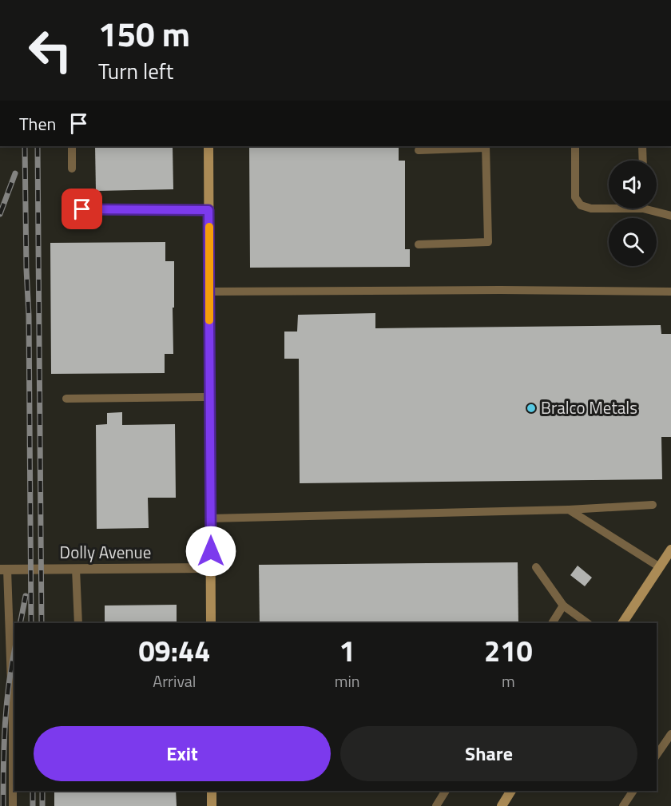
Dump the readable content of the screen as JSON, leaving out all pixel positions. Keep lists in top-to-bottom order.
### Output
{
  "streets": {
    "street": ["Dolly Avenue"]
  },
  "places": ["Bralco Metals"],
  "page": {
    "turn": ["150 m", "Turn left"],
    "then": "Then",
    "eta": [
      "09:44",
      "Arrival",
      "1",
      "min",
      "210",
      "m"
    ],
    "buttons": ["Exit", "Share"]
  }
}
